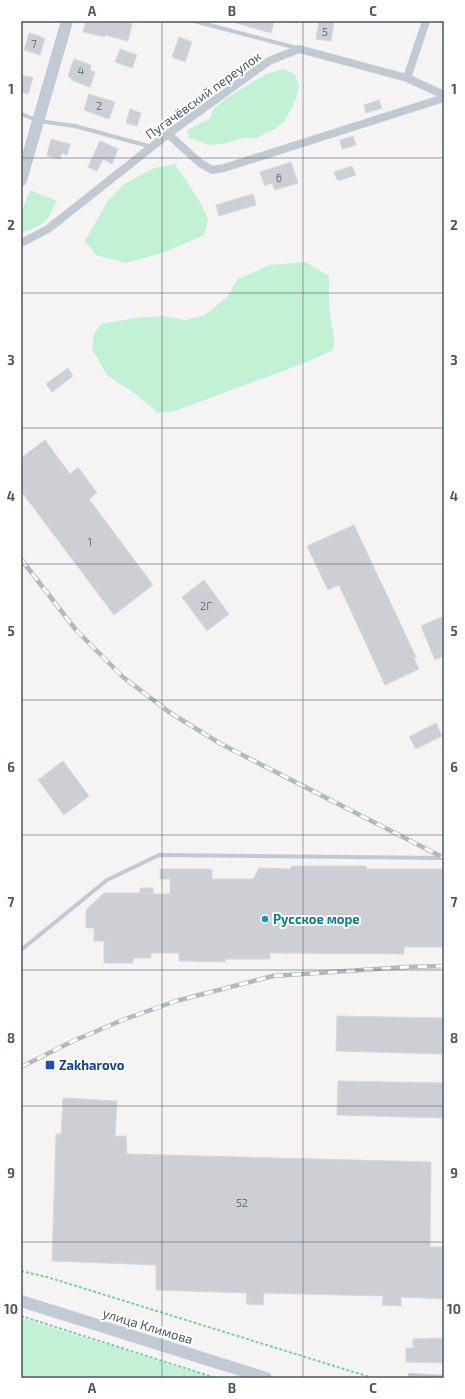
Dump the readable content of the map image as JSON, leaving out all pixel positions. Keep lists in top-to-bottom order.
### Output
{
  "streets": {
    "main road": ["улица Климова"],
    "street": ["Пугачёвский переулок"]
  },
  "places": {
    "other": ["Русское море"],
    "transit": ["Zakharovo"]
  },
  "house_numbers": [
    "5",
    "7",
    "4",
    "2",
    "6",
    "1",
    "2Г",
    "52"
  ],
  "grid": {
    "columns": ["A", "B", "C"],
    "rows": [
      "1",
      "2",
      "3",
      "4",
      "5",
      "6",
      "7",
      "8",
      "9",
      "10"
    ]
  }
}
